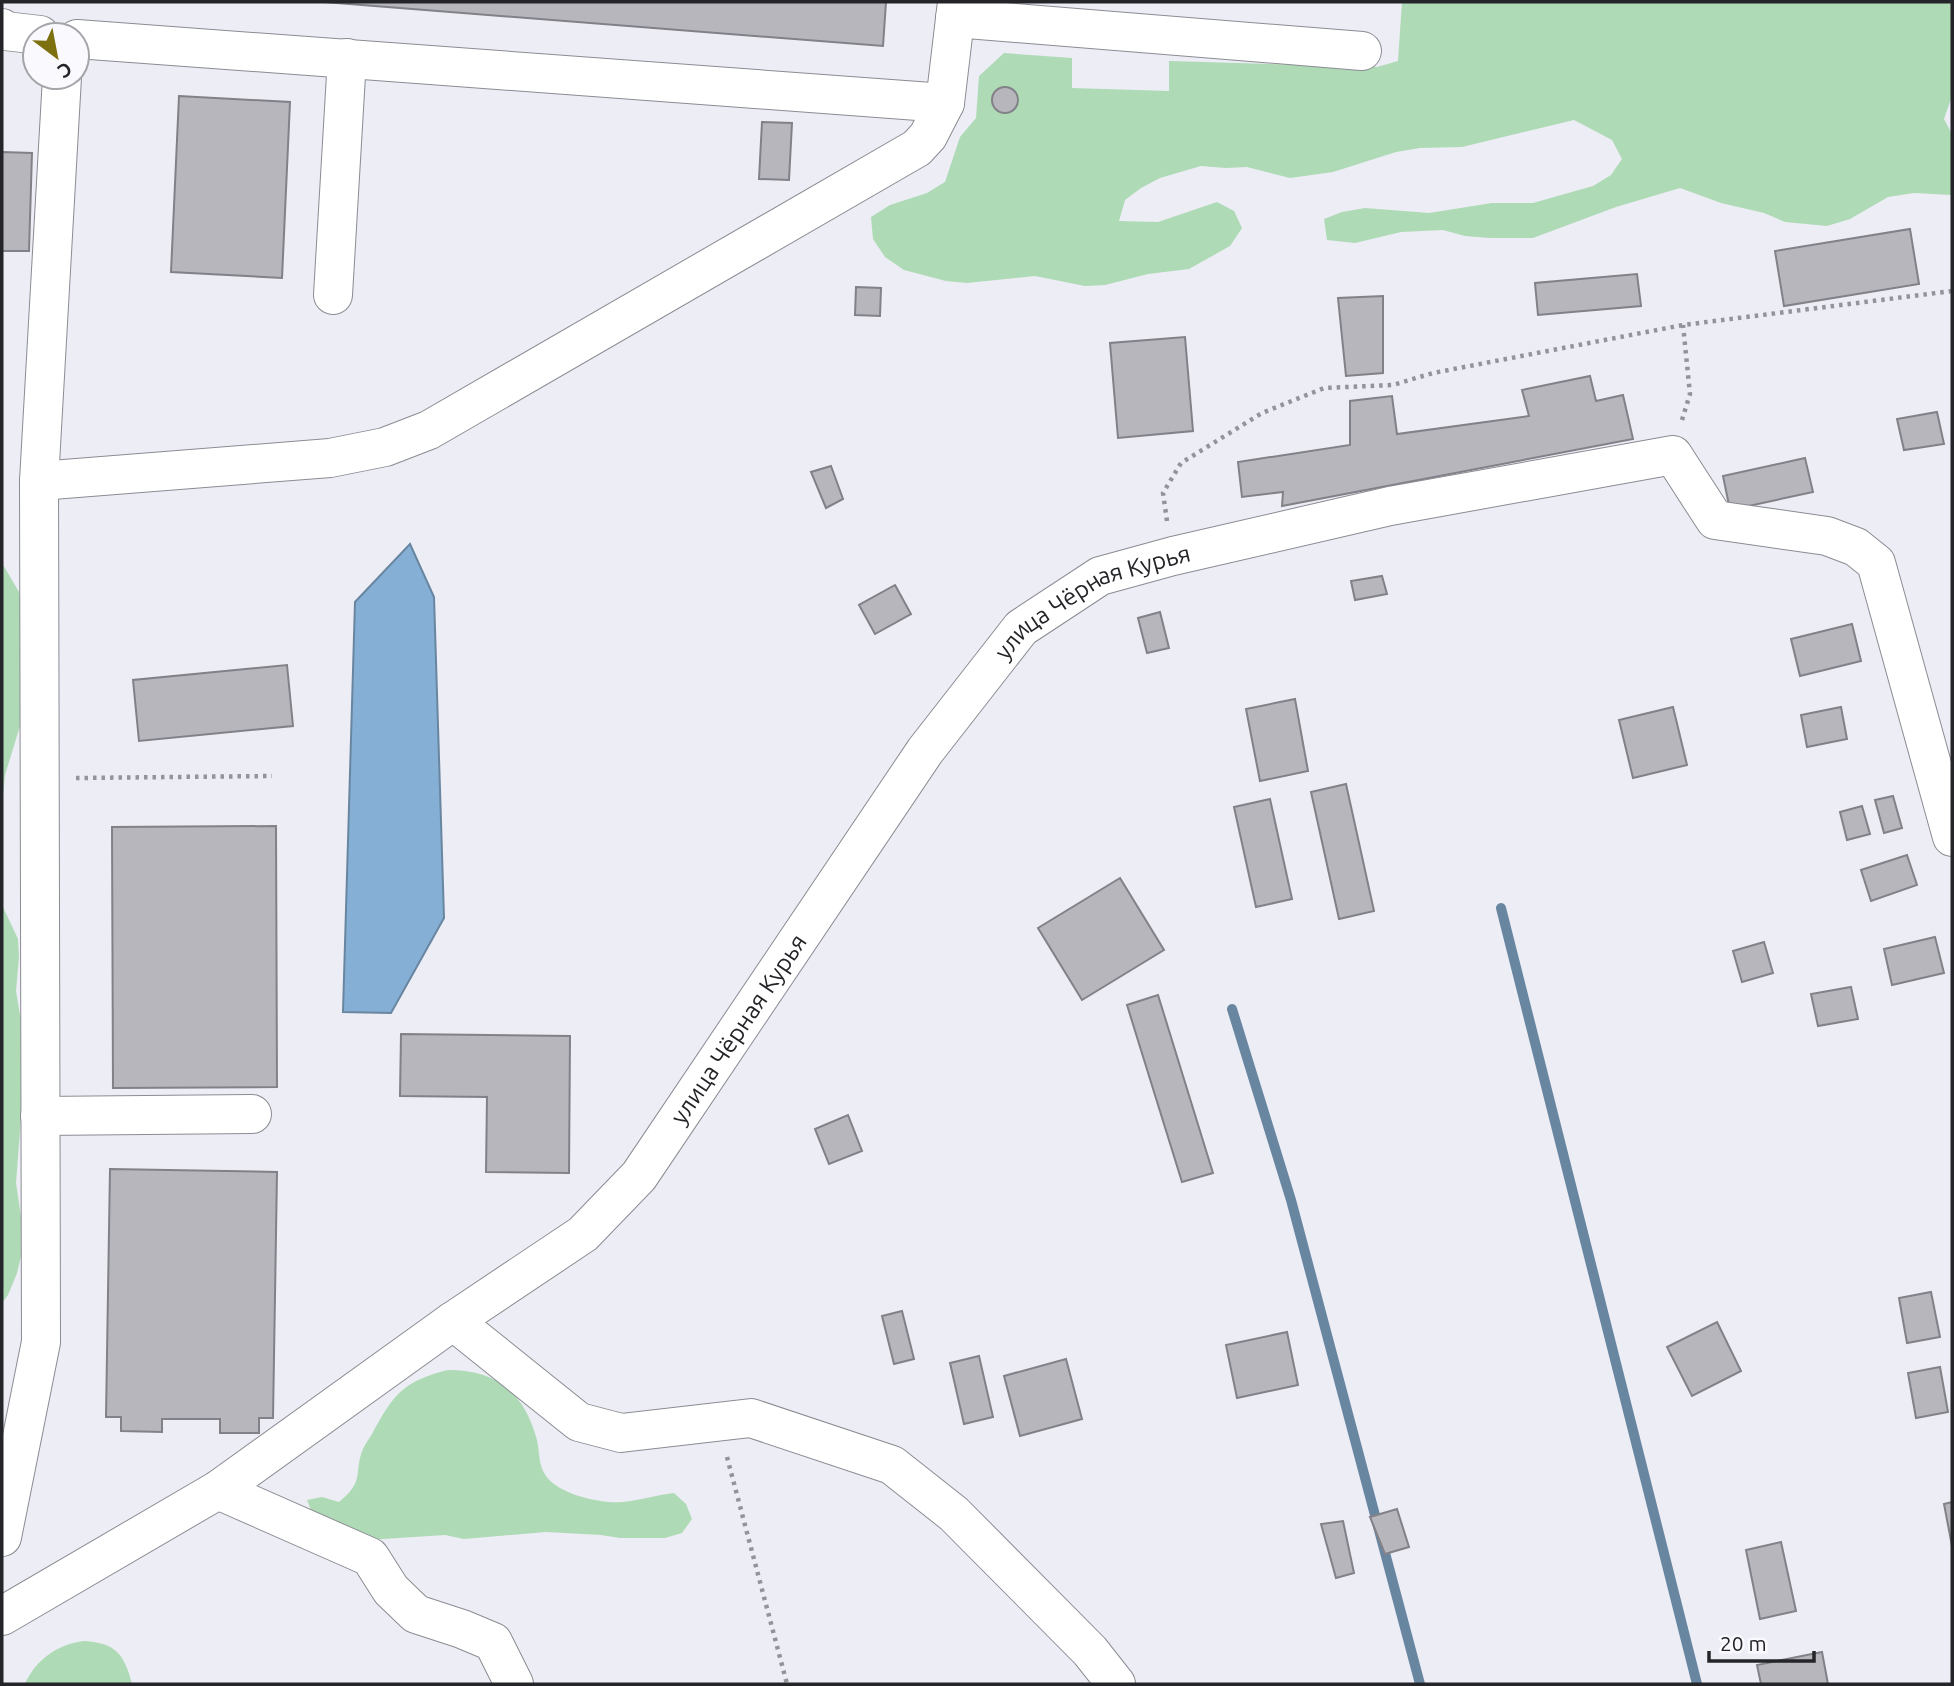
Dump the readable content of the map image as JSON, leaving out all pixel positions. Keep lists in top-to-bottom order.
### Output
{
  "streets": {
    "street": ["улица Чёрная Курья"]
  },
  "scale_bar": "20 m",
  "north": "bottom right"
}
